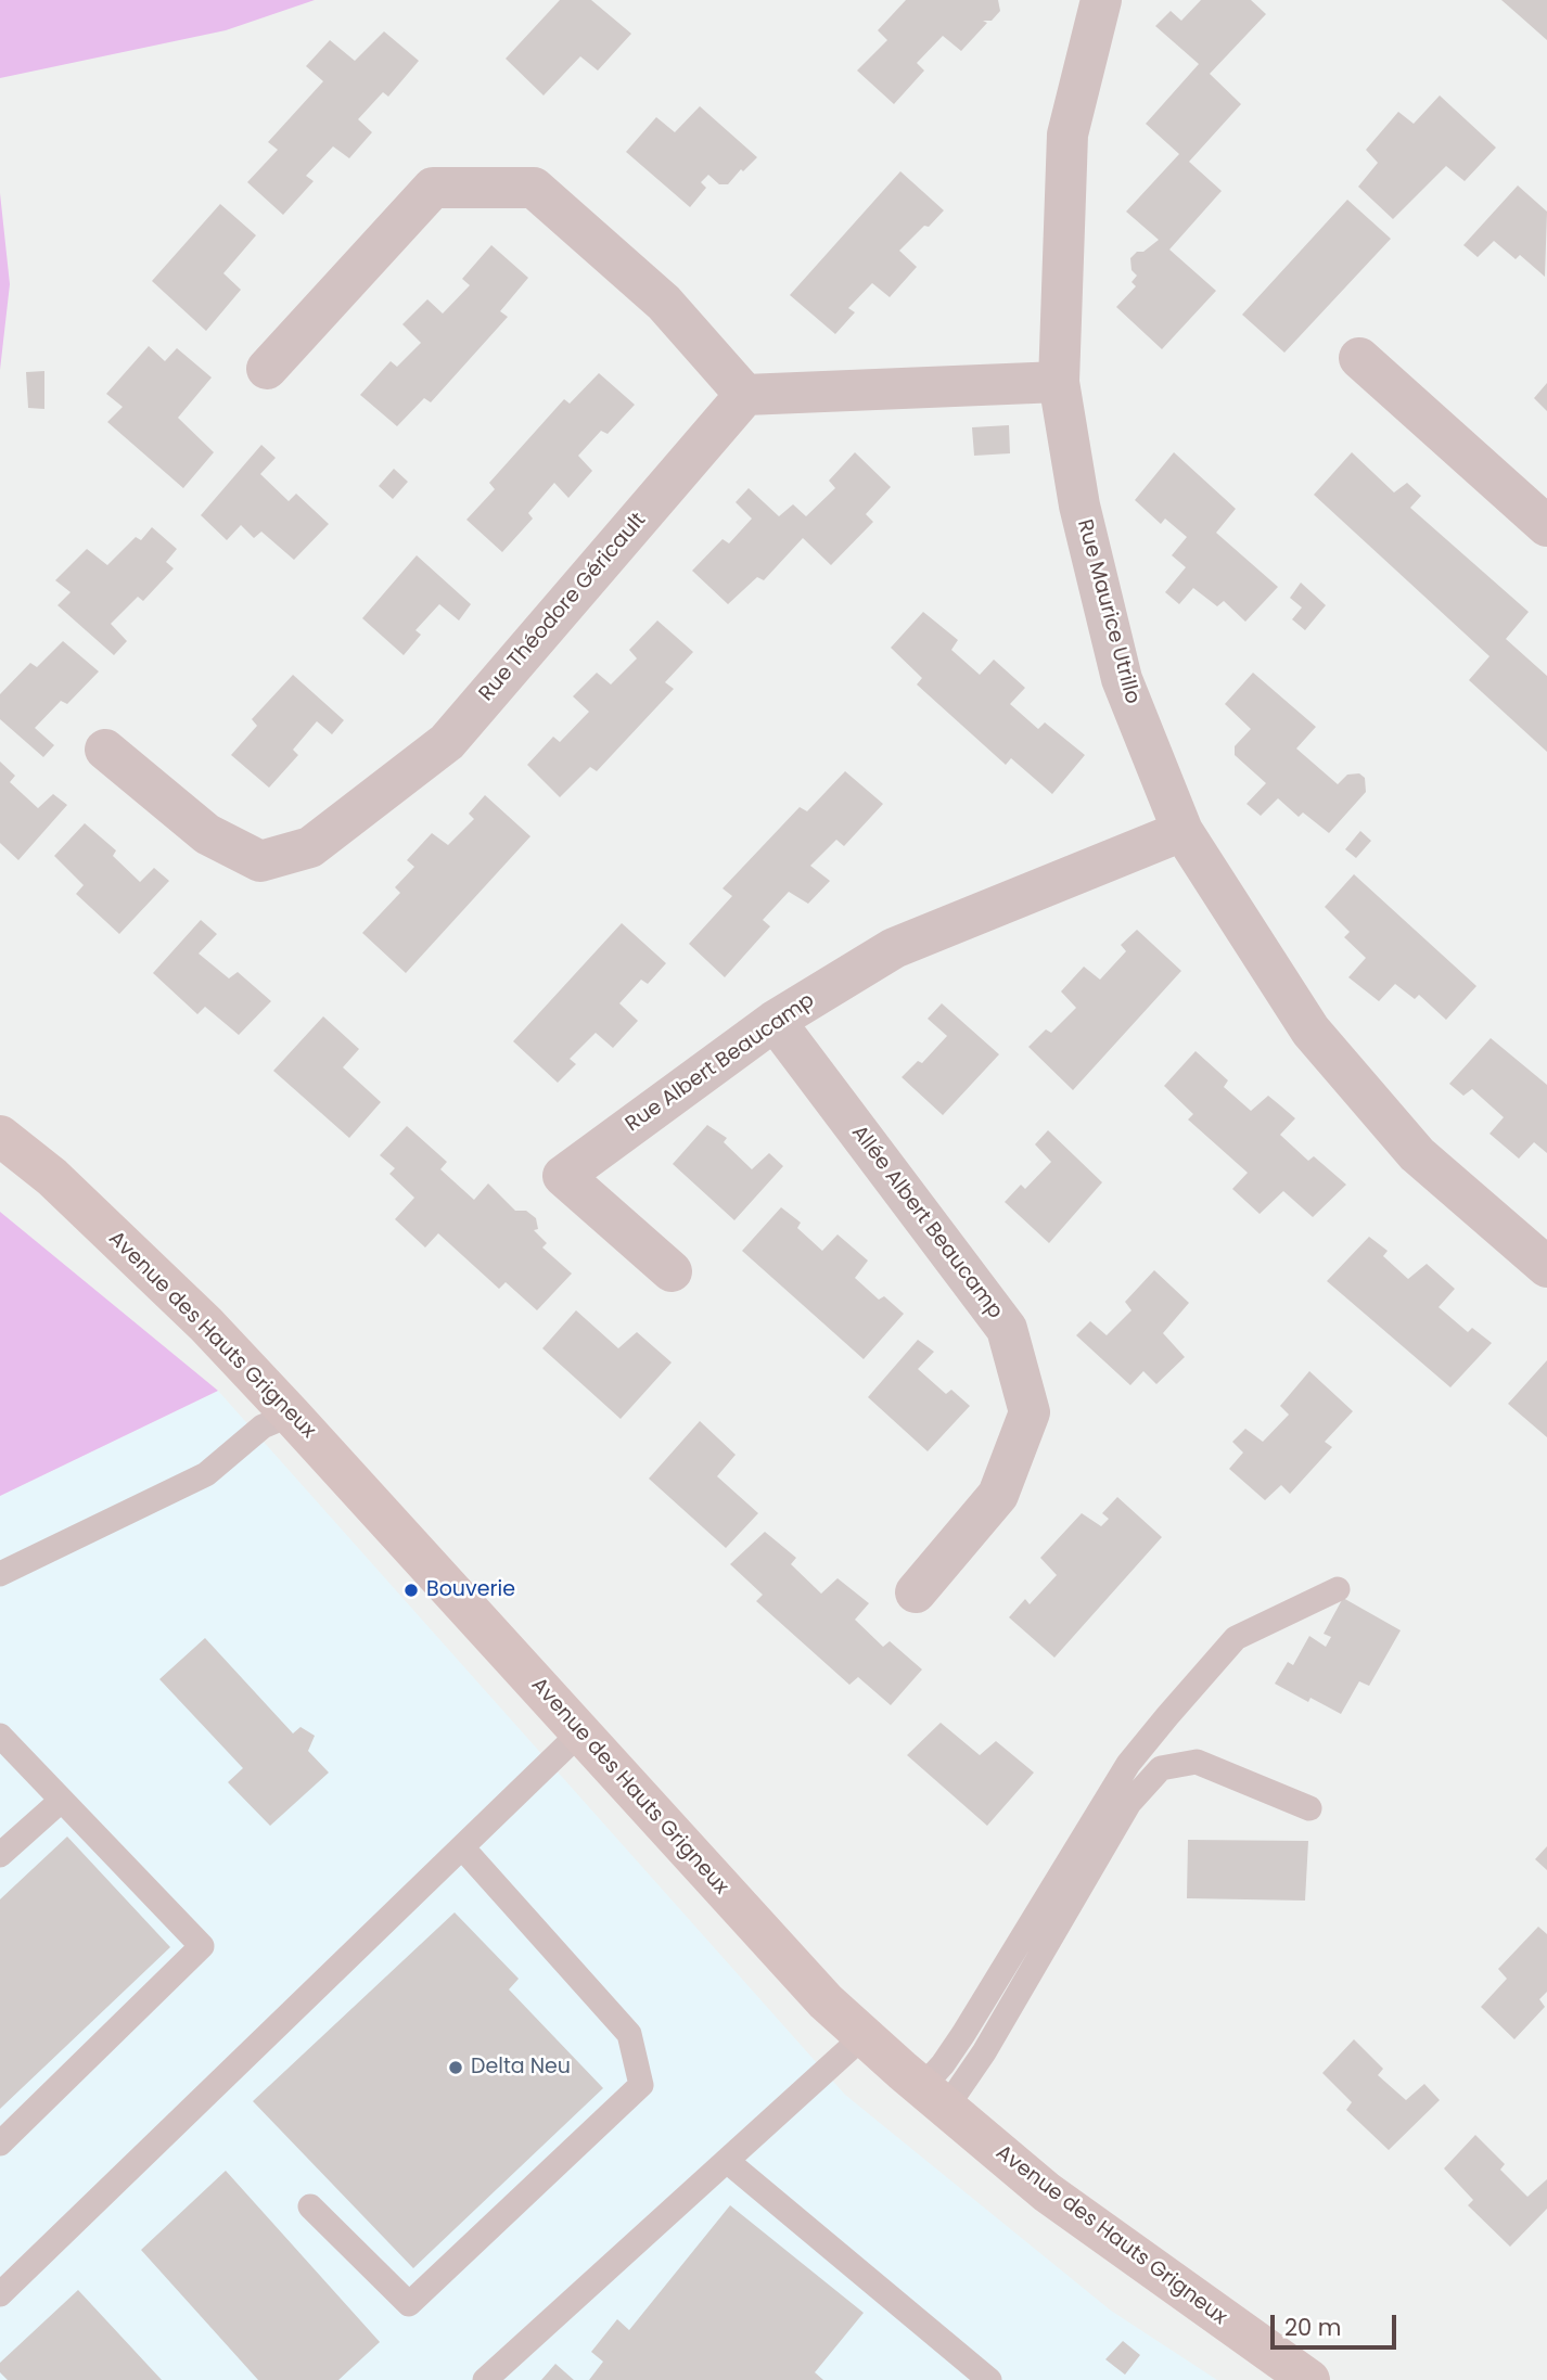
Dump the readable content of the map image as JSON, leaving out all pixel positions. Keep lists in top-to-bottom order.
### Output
{
  "streets": {
    "street": [
      "Rue Théodore Géricault",
      "Rue Maurice Utrillo",
      "Rue Albert Beaucamp",
      "Allée Albert Beaucamp",
      "Avenue des Hauts Grigneux"
    ]
  },
  "crossings": [
    ["Rue Maurice Utrillo", "Rue Albert Beaucamp"],
    ["Rue Albert Beaucamp", "Allée Albert Beaucamp"]
  ],
  "places": ["Bouverie", "Delta Neu"],
  "scale_bar": "20 m"
}
